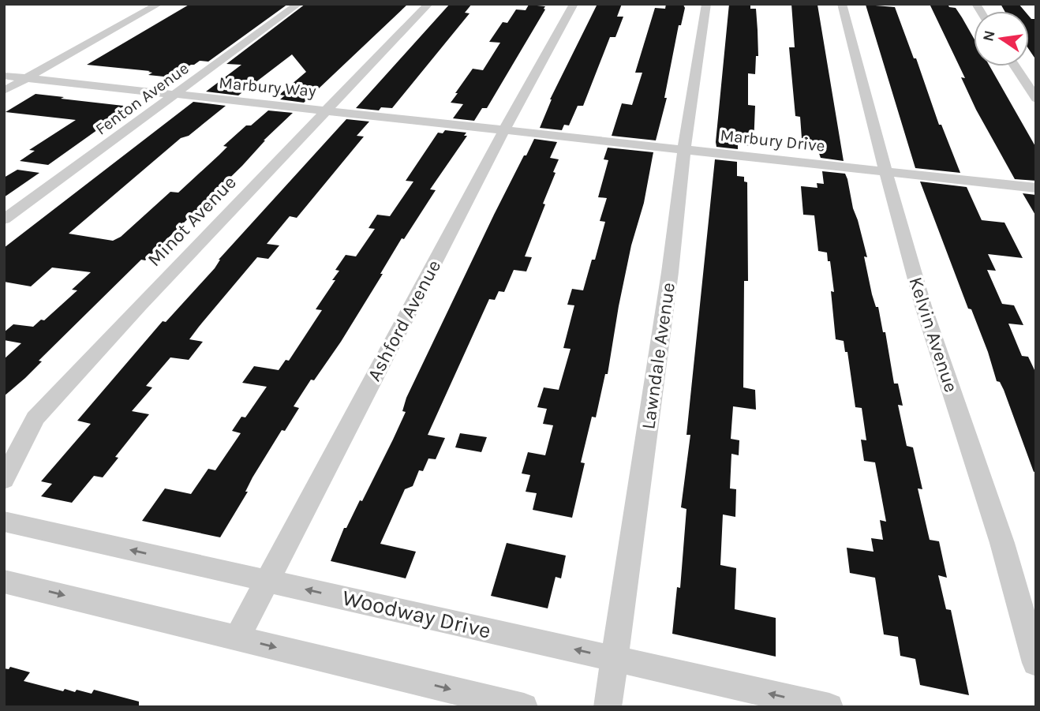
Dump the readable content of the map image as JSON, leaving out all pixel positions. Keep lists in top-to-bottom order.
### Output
{
  "streets": {
    "street": [
      "Marbury Way",
      "Fenton Avenue",
      "Marbury Drive",
      "Minot Avenue",
      "Ashford Avenue",
      "Kelvin Avenue",
      "Lawndale Avenue",
      "Woodway Drive"
    ]
  },
  "crossings": [
    ["Marbury Way", "Fenton Avenue"],
    ["Marbury Way", "Marbury Drive"],
    ["Marbury Way", "Minot Avenue"],
    ["Marbury Way", "Ashford Avenue"],
    ["Marbury Drive", "Ashford Avenue"],
    ["Marbury Drive", "Kelvin Avenue"],
    ["Marbury Drive", "Lawndale Avenue"],
    ["Ashford Avenue", "Woodway Drive"],
    ["Lawndale Avenue", "Woodway Drive"]
  ],
  "north": "left"
}
